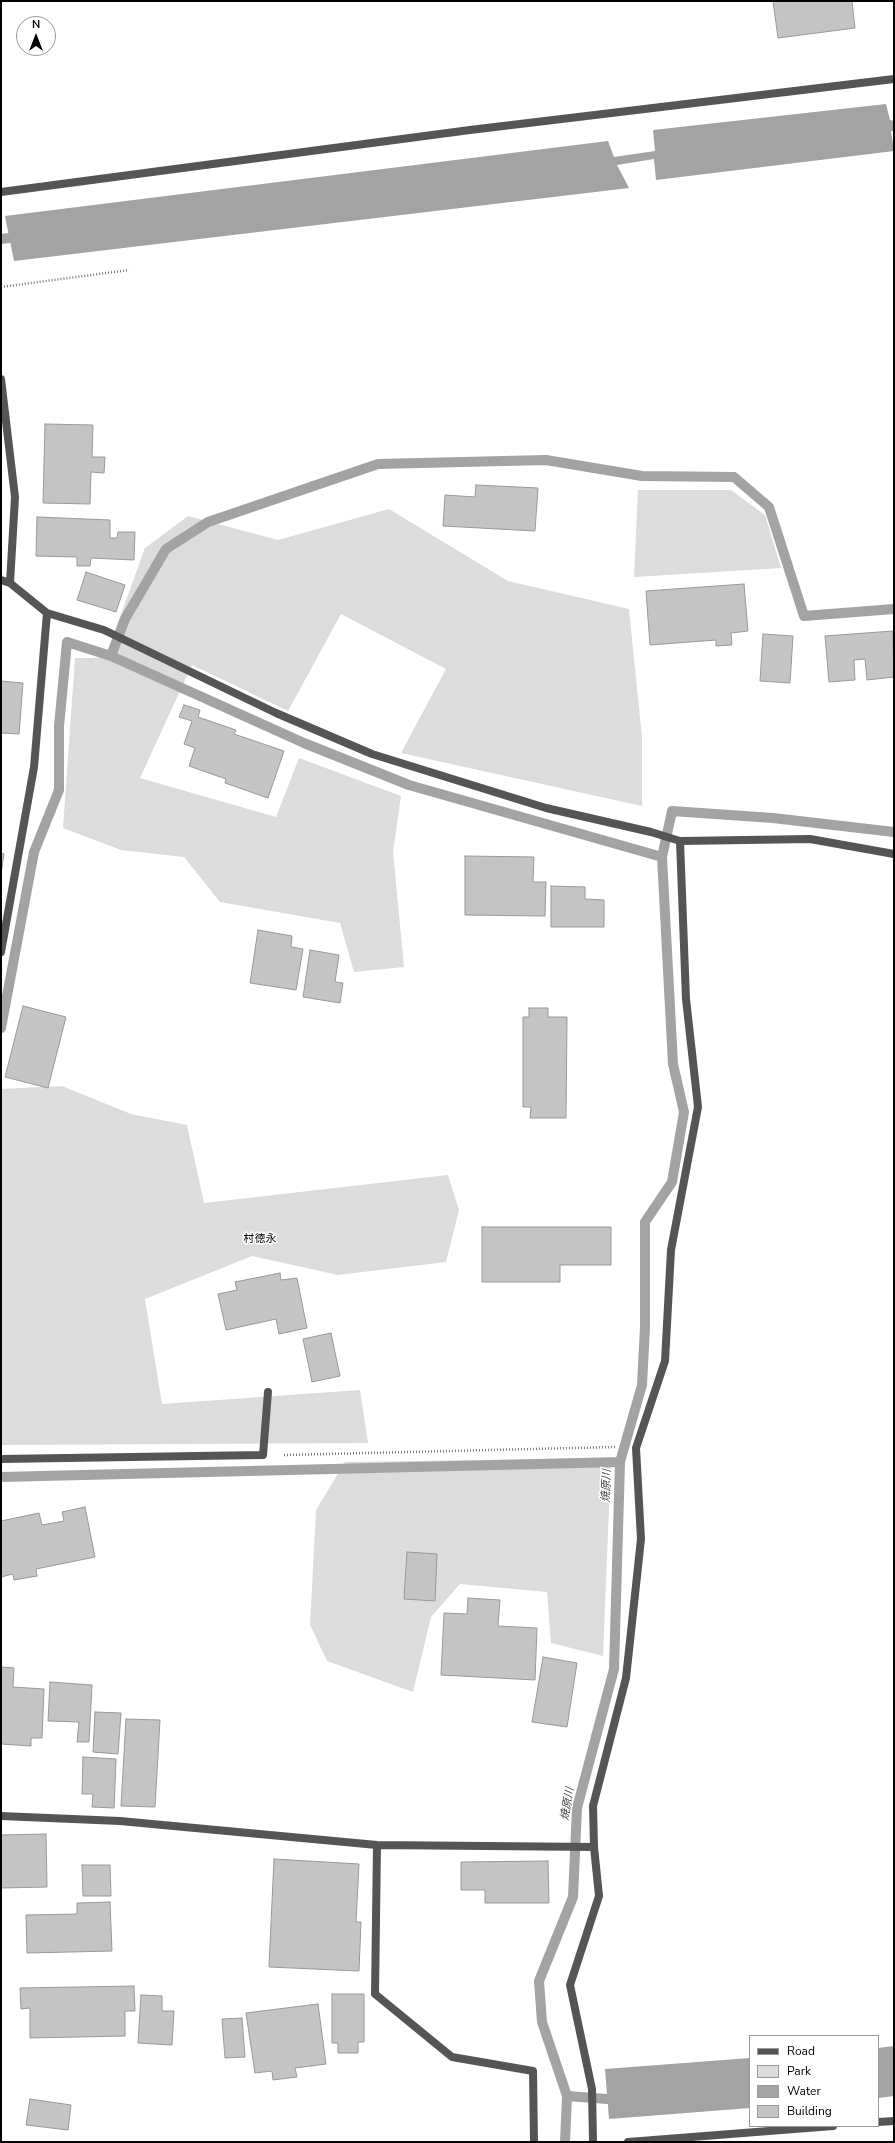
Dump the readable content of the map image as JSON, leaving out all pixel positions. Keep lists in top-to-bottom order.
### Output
{
  "districts": ["村徳永"],
  "water": ["焼原川"],
  "legend": [
    "Road",
    "Park",
    "Water",
    "Building"
  ],
  "north": "top"
}
